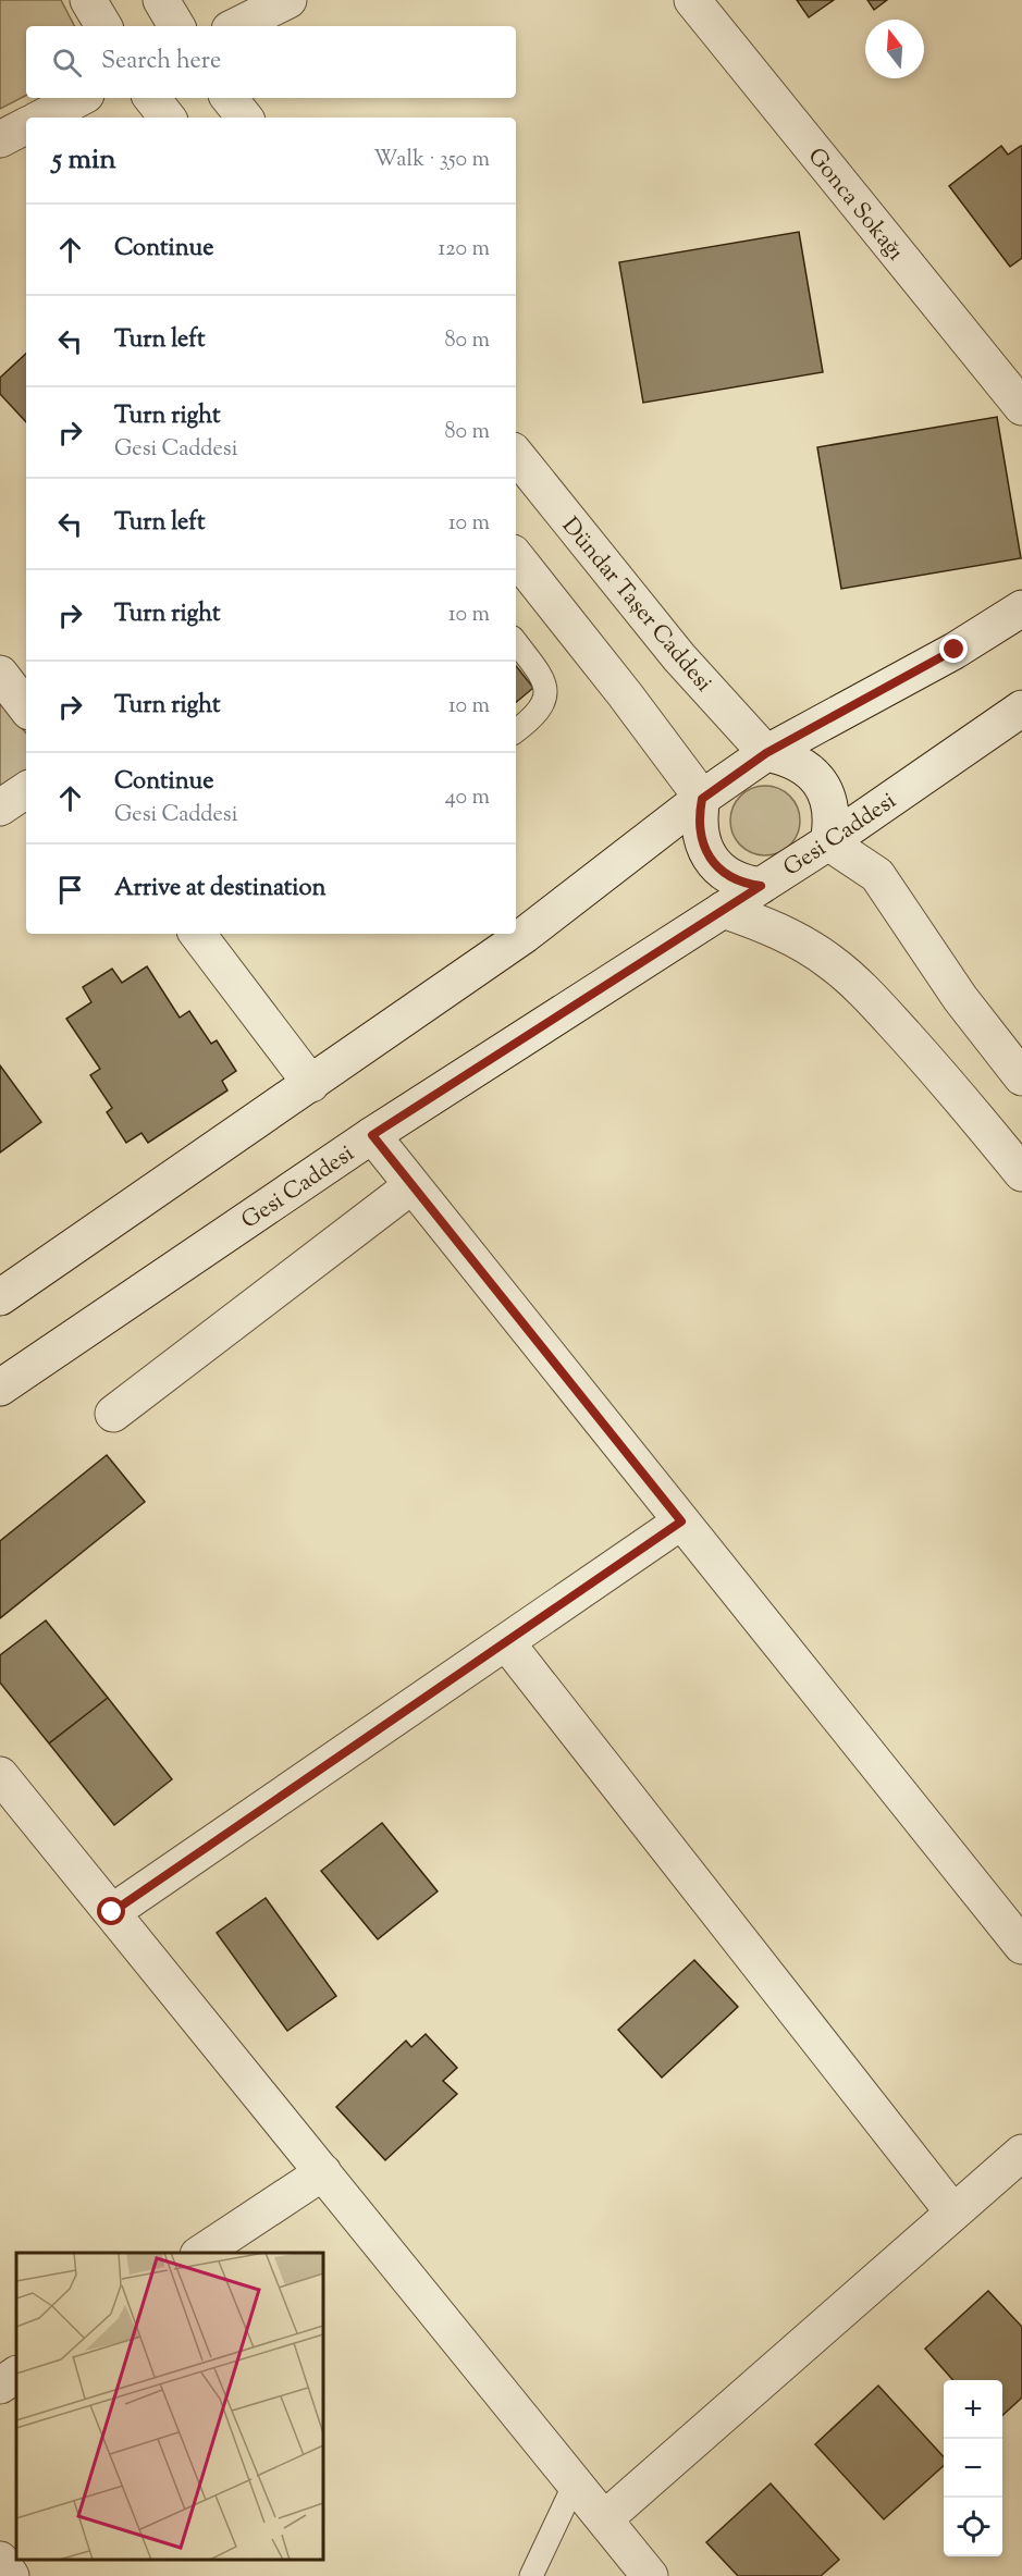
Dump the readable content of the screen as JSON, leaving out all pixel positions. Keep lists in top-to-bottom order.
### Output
{
  "streets": {
    "street": ["Gonca Sokağı", "Dündar Taşer Caddesi", "Gesi Caddesi"]
  },
  "crossings": [
    ["Dündar Taşer Caddesi", "Gesi Caddesi"]
  ],
  "north": "top",
  "page": {
    "search": "Search here",
    "heading": ["5 min", "Walk · 350 m"],
    "list": [
      ["Continue", "120 m"],
      ["Turn left", "80 m"],
      ["Turn right", "Gesi Caddesi", "80 m"],
      ["Turn left", "10 m"],
      ["Turn right", "10 m"],
      ["Turn right", "10 m"],
      ["Continue", "Gesi Caddesi", "40 m"],
      "Arrive at destination"
    ],
    "map_buttons": ["+", "−"]
  }
}
